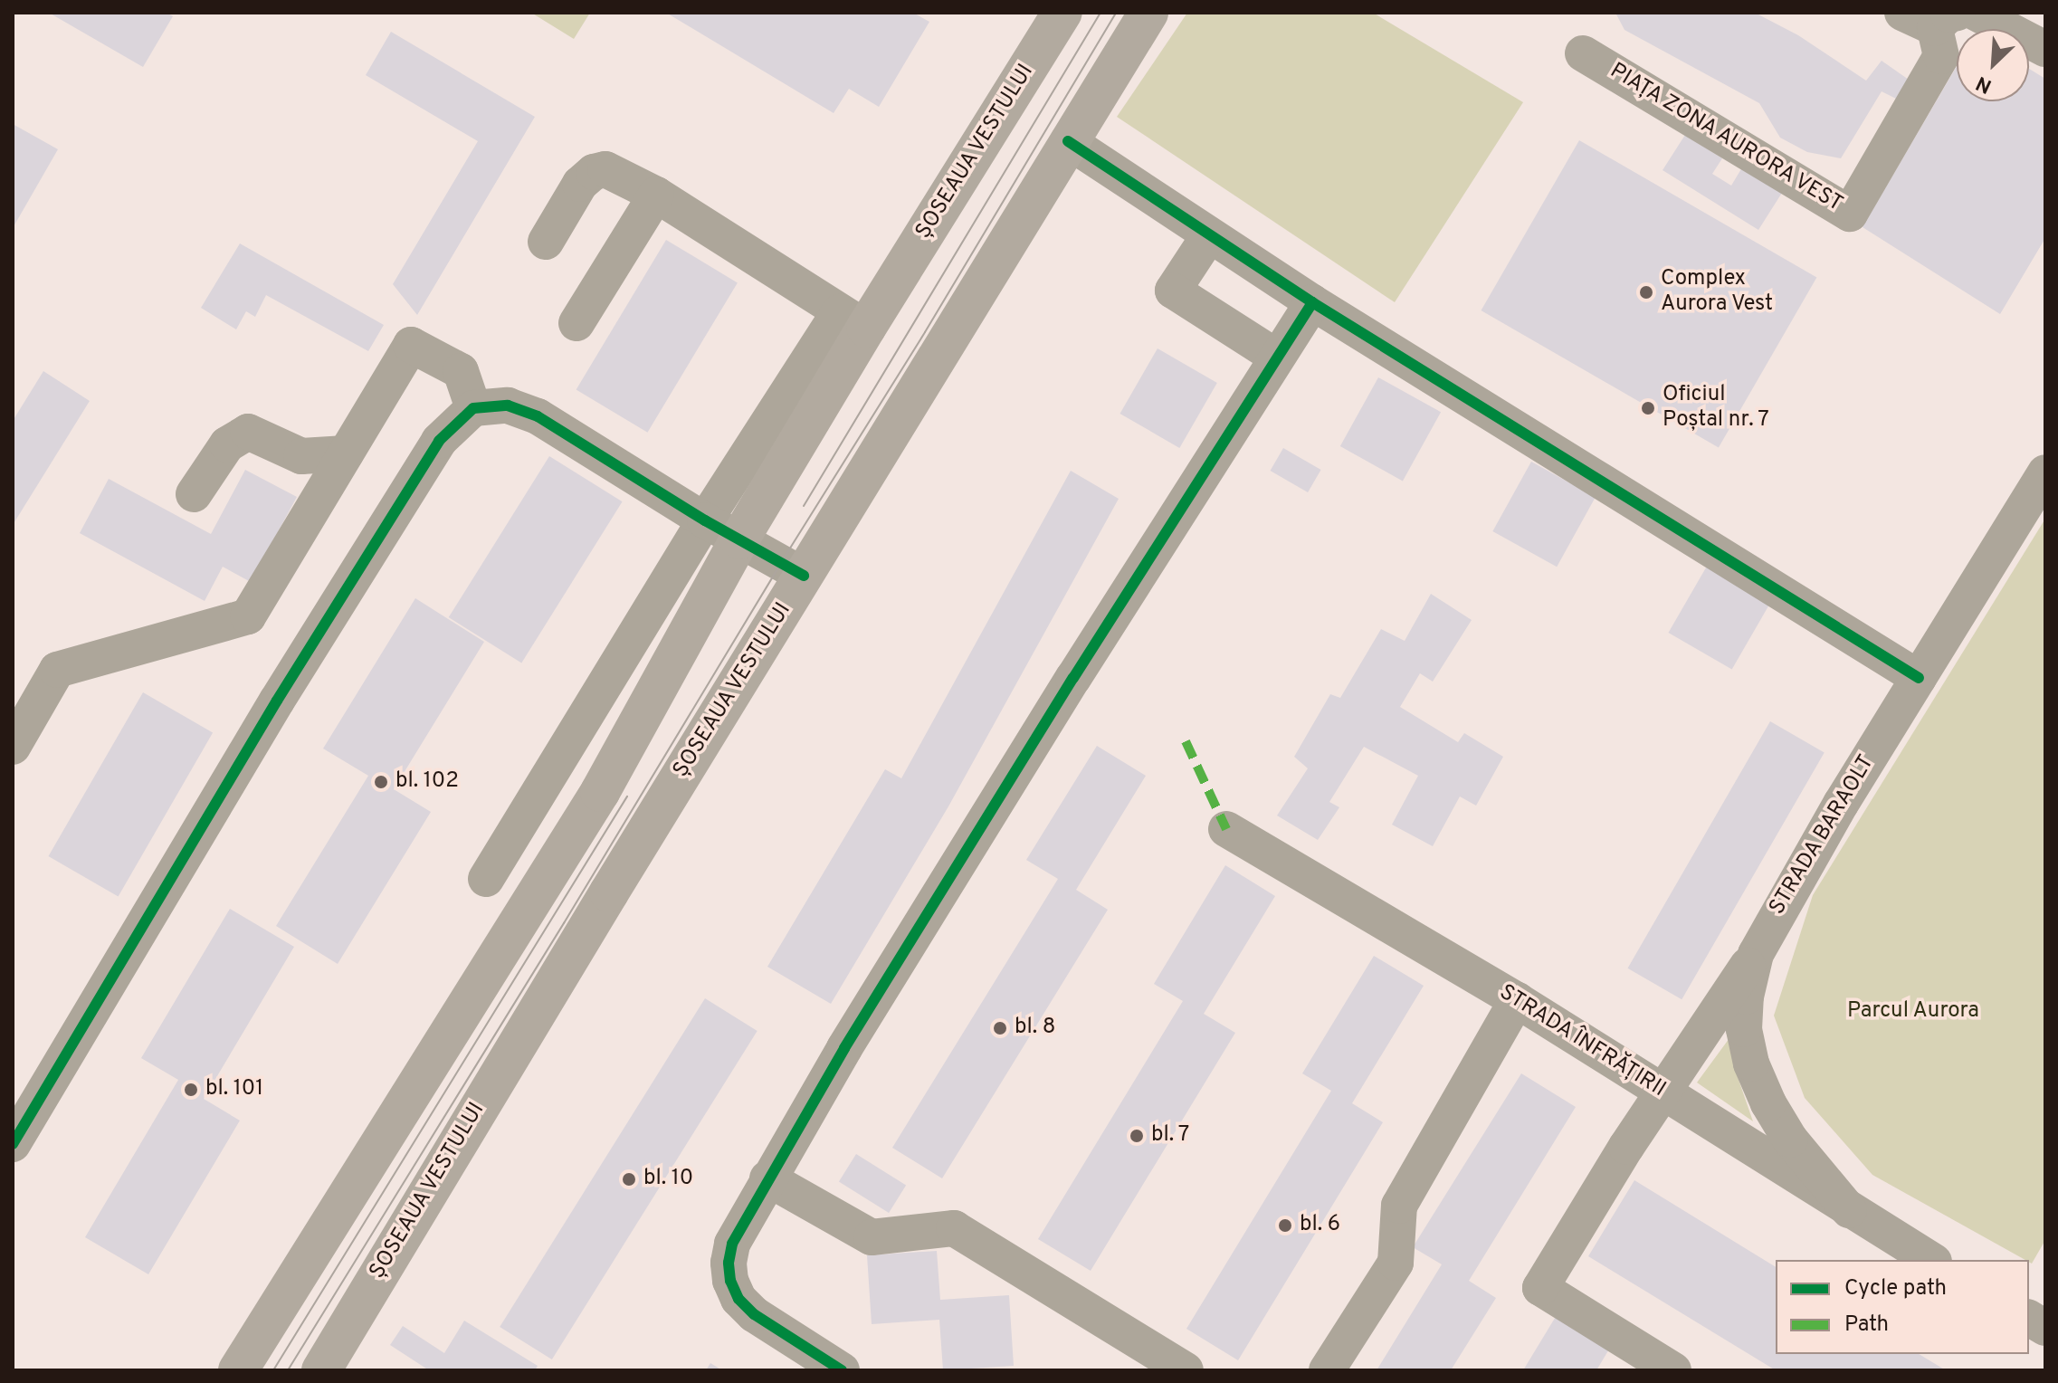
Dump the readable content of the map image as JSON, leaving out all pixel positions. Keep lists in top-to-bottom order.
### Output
{
  "streets": {
    "main road": ["ȘOSEAUA VESTULUI"],
    "street": ["PIAȚA ZONA AURORA VEST", "STRADA BARAOLT", "STRADA ÎNFRĂȚIRII"]
  },
  "crossings": [
    ["STRADA BARAOLT", "STRADA ÎNFRĂȚIRII"]
  ],
  "parks": ["Parcul Aurora"],
  "places": [
    "Complex Aurora Vest",
    "Oficiul Poștal nr. 7",
    "bl. 102",
    "bl. 8",
    "bl. 101",
    "bl. 7",
    "bl. 10",
    "bl. 6"
  ],
  "legend": ["Cycle path", "Path"],
  "north": "bottom left"
}
